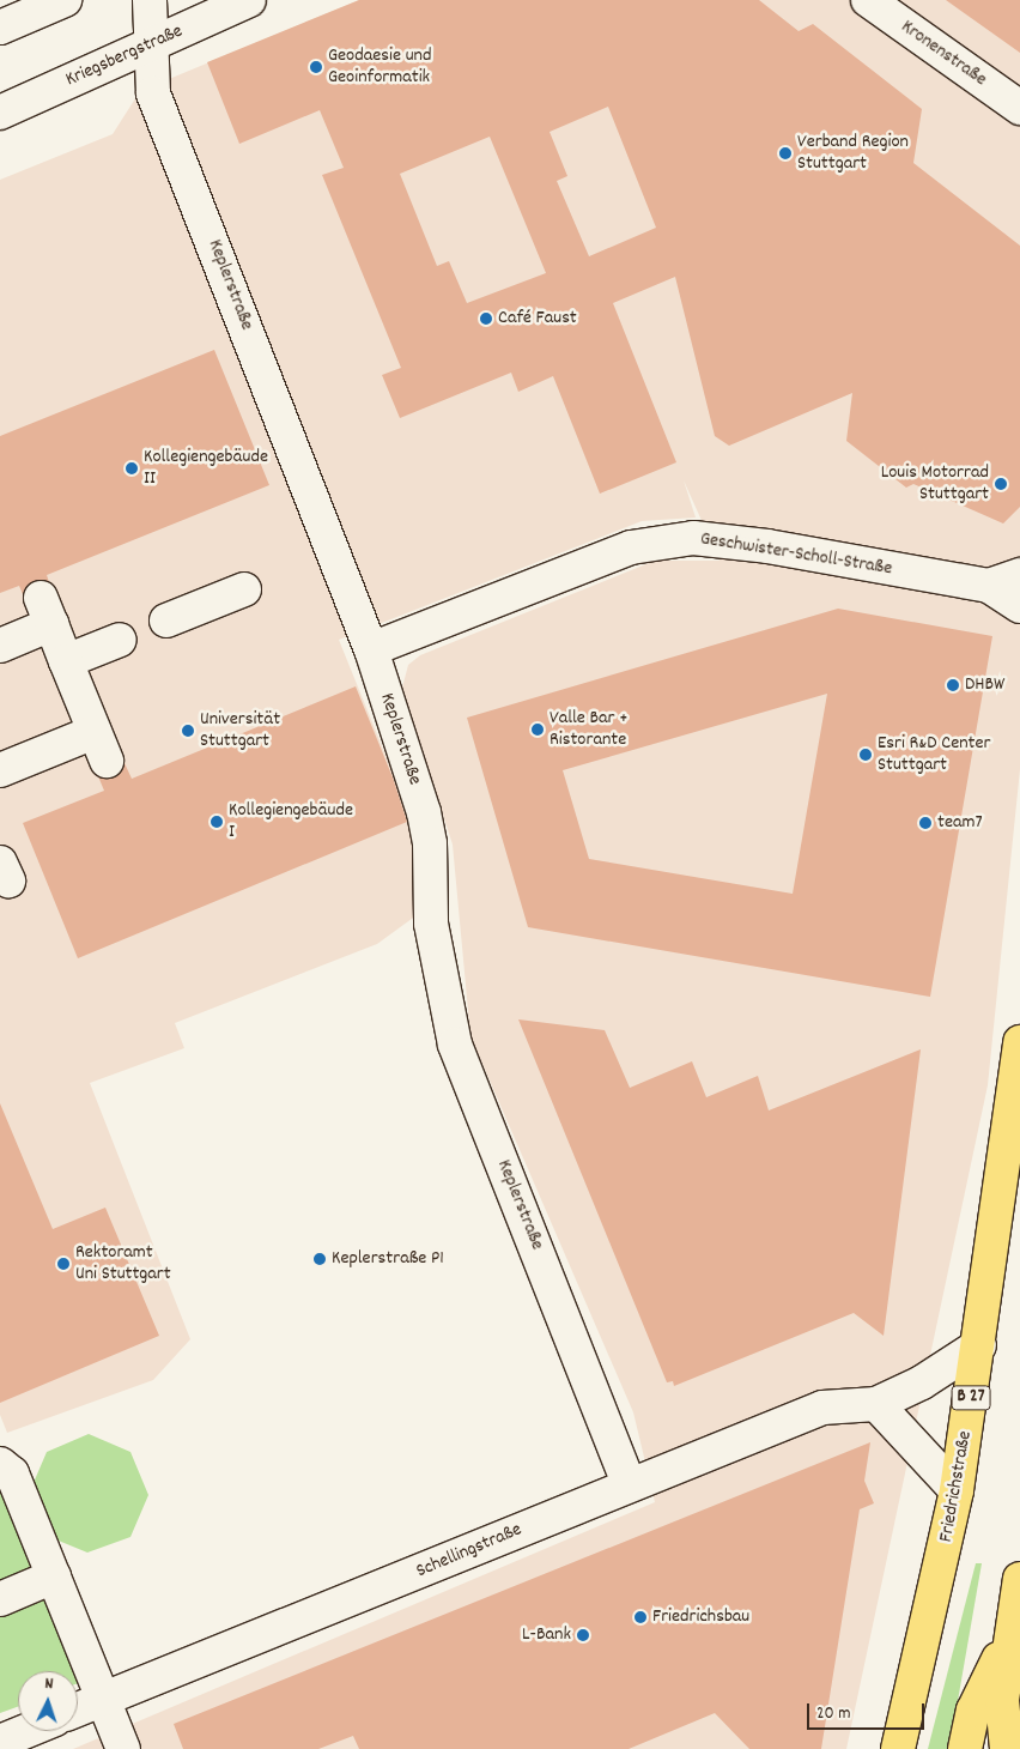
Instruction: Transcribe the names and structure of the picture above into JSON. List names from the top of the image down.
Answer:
{
  "streets": {
    "main road": ["B 27", "Friedrichstraße"],
    "street": [
      "Kronenstraße",
      "Kriegsbergstraße",
      "Keplerstraße",
      "Geschwister-Scholl-Straße",
      "Schellingstraße"
    ]
  },
  "crossings": [
    ["Kriegsbergstraße", "Keplerstraße"],
    ["Keplerstraße", "Geschwister-Scholl-Straße"],
    ["Keplerstraße", "Schellingstraße"],
    ["Friedrichstraße", "Schellingstraße"]
  ],
  "places": [
    "Geodaesie und Geoinformatik",
    "Verband Region Stuttgart",
    "Café Faust",
    "Kollegiengebäude II",
    "Louis Motorrad Stuttgart",
    "DHBW",
    "Valle Bar + Ristorante",
    "Universität Stuttgart",
    "Esri R&D Center Stuttgart",
    "Kollegiengebäude I",
    "team7",
    "Keplerstraße P1",
    "Rektoramt Uni Stuttgart",
    "Friedrichsbau",
    "L-Bank"
  ],
  "scale_bar": "20 m",
  "north": "top"
}
